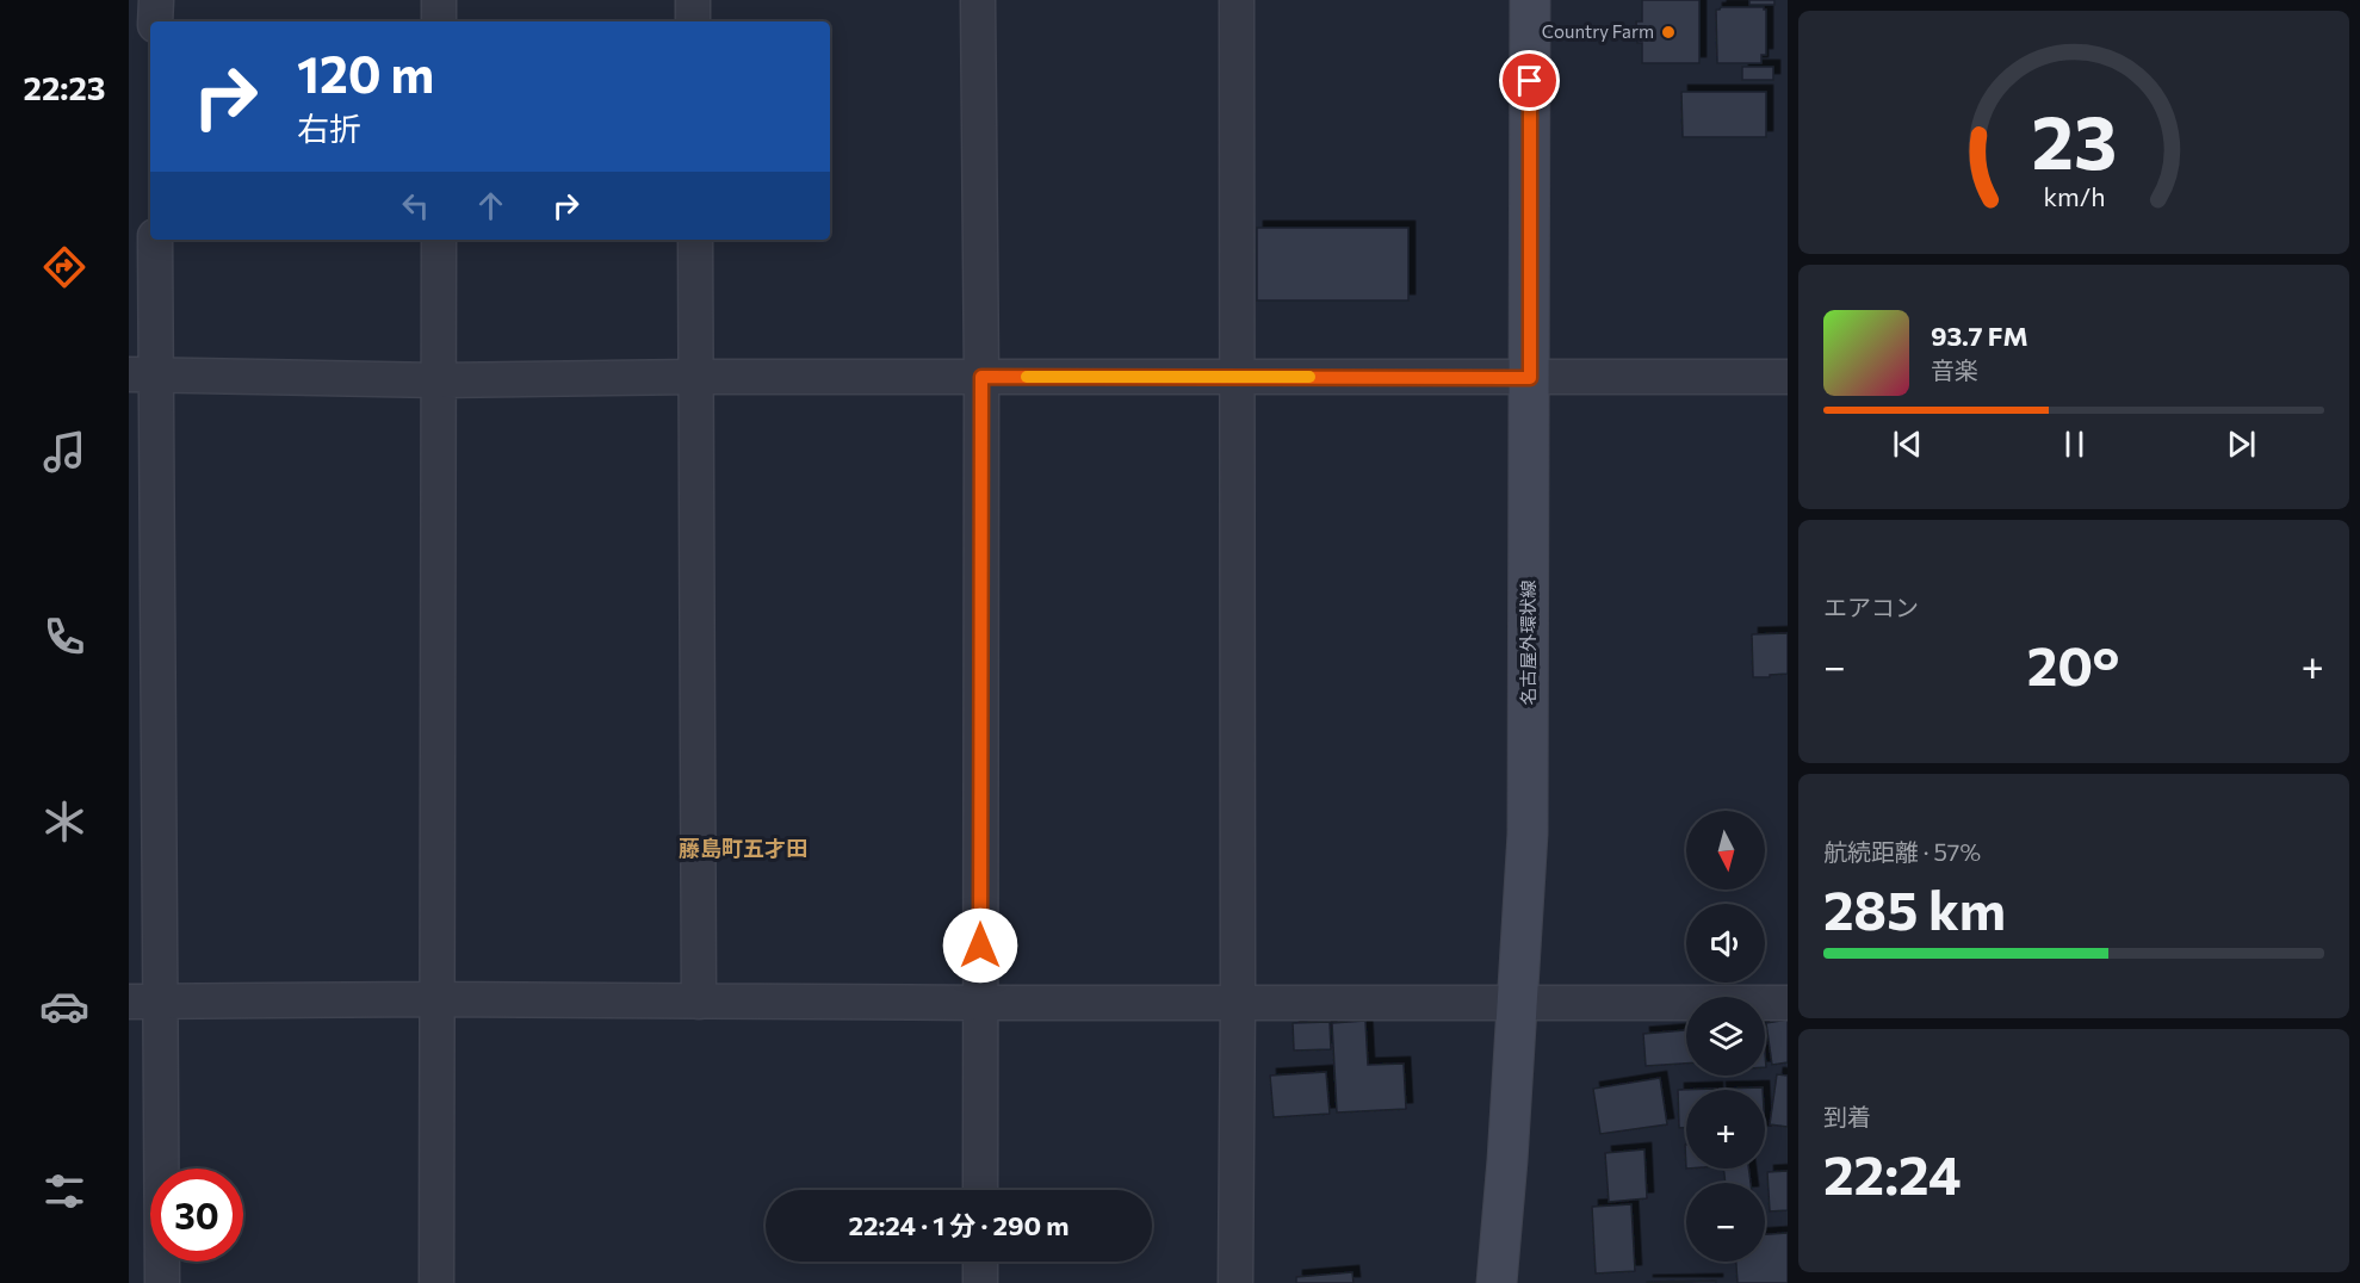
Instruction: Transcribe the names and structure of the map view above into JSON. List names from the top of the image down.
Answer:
{
  "streets": {
    "main road": ["名古屋外環状線"]
  },
  "districts": ["藤島町五才田"],
  "places": ["Country Farm"],
  "north": "bottom",
  "page": {
    "tabs": "22:23",
    "turn": ["120 m", "右折"],
    "song": ["93.7 FM", "音楽"],
    "tile": [
      "エアコン",
      ["航続距離 · 57%", "285 km"],
      ["到着", "22:24"]
    ],
    "heat": ["−", "20°", "+"],
    "map_buttons": ["+", "−"],
    "limit": "30",
    "trip": "22:24 · 1 分 · 290 m",
    "gauge": ["23", "km/h"]
  }
}
